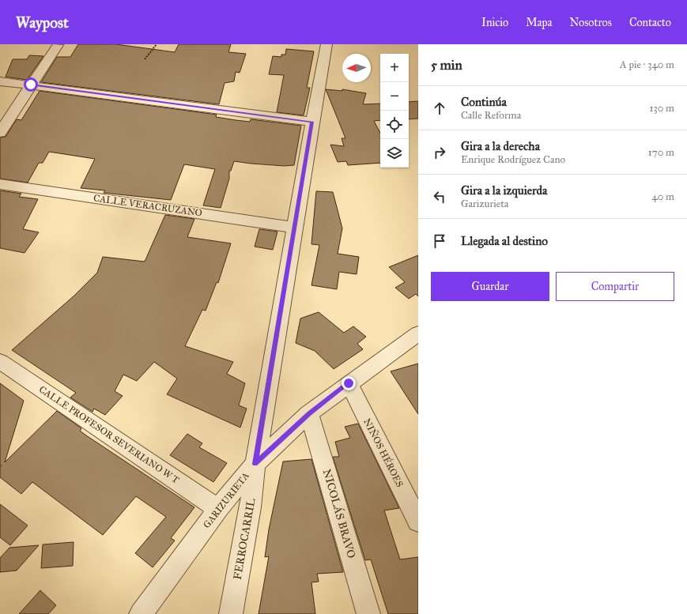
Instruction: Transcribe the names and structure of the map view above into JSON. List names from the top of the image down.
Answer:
{
  "streets": {
    "street": [
      "CALLE VERACRUZANO",
      "CALLE PROFESOR SEVERIANO W T",
      "NIÑOS HÉROES",
      "GARIZURIETA",
      "NICOLÁS BRAVO",
      "FERROCARRIL"
    ]
  },
  "crossings": [
    ["CALLE VERACRUZANO", "FERROCARRIL"],
    ["CALLE PROFESOR SEVERIANO W T", "GARIZURIETA"],
    ["NIÑOS HÉROES", "GARIZURIETA"],
    ["GARIZURIETA", "NICOLÁS BRAVO"],
    ["GARIZURIETA", "FERROCARRIL"]
  ],
  "north": "left",
  "page": {
    "header": "Waypost",
    "nav": [
      "Inicio",
      "Mapa",
      "Nosotros",
      "Contacto"
    ],
    "heading": ["5 min", "A pie · 340 m"],
    "map_buttons": ["+", "−"],
    "list": [
      ["Continúa", "Calle Reforma", "130 m"],
      ["Gira a la derecha", "Enrique Rodríguez Cano", "170 m"],
      ["Gira a la izquierda", "Garizurieta", "40 m"],
      "Llegada al destino"
    ],
    "buttons": ["Guardar", "Compartir"]
  }
}
